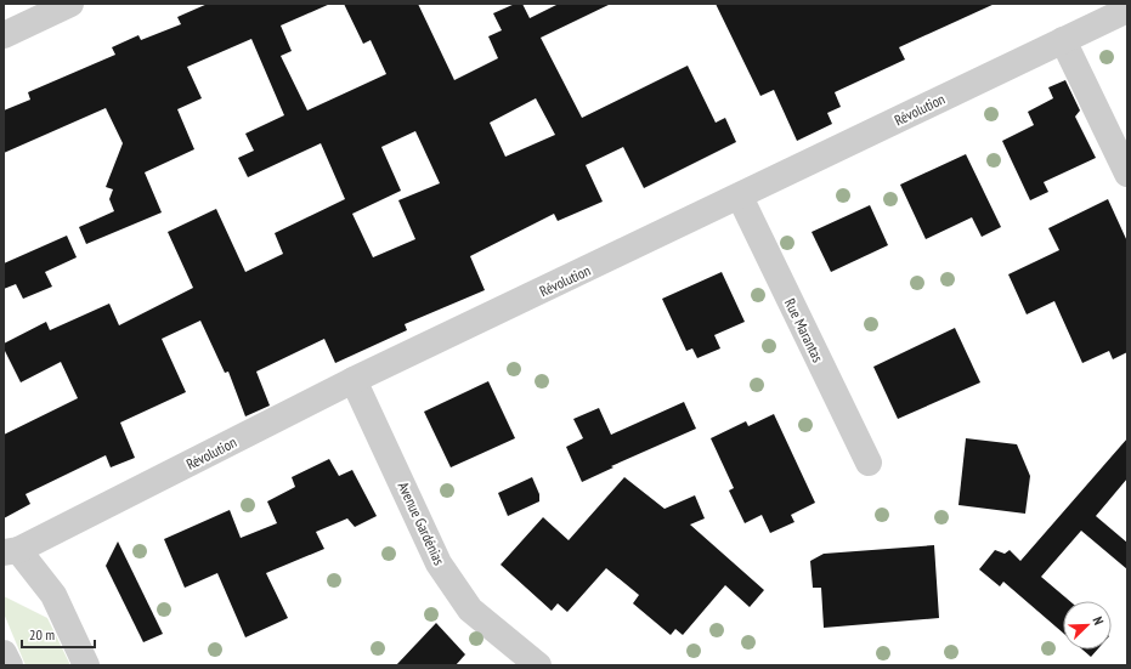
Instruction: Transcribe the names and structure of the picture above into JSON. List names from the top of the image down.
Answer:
{
  "streets": {
    "street": ["Révolution", "Rue Marantas", "Avenue Gardénias"]
  },
  "crossings": [
    ["Révolution", "Rue Marantas"],
    ["Révolution", "Avenue Gardénias"]
  ],
  "scale_bar": "20 m",
  "north": "top right"
}
